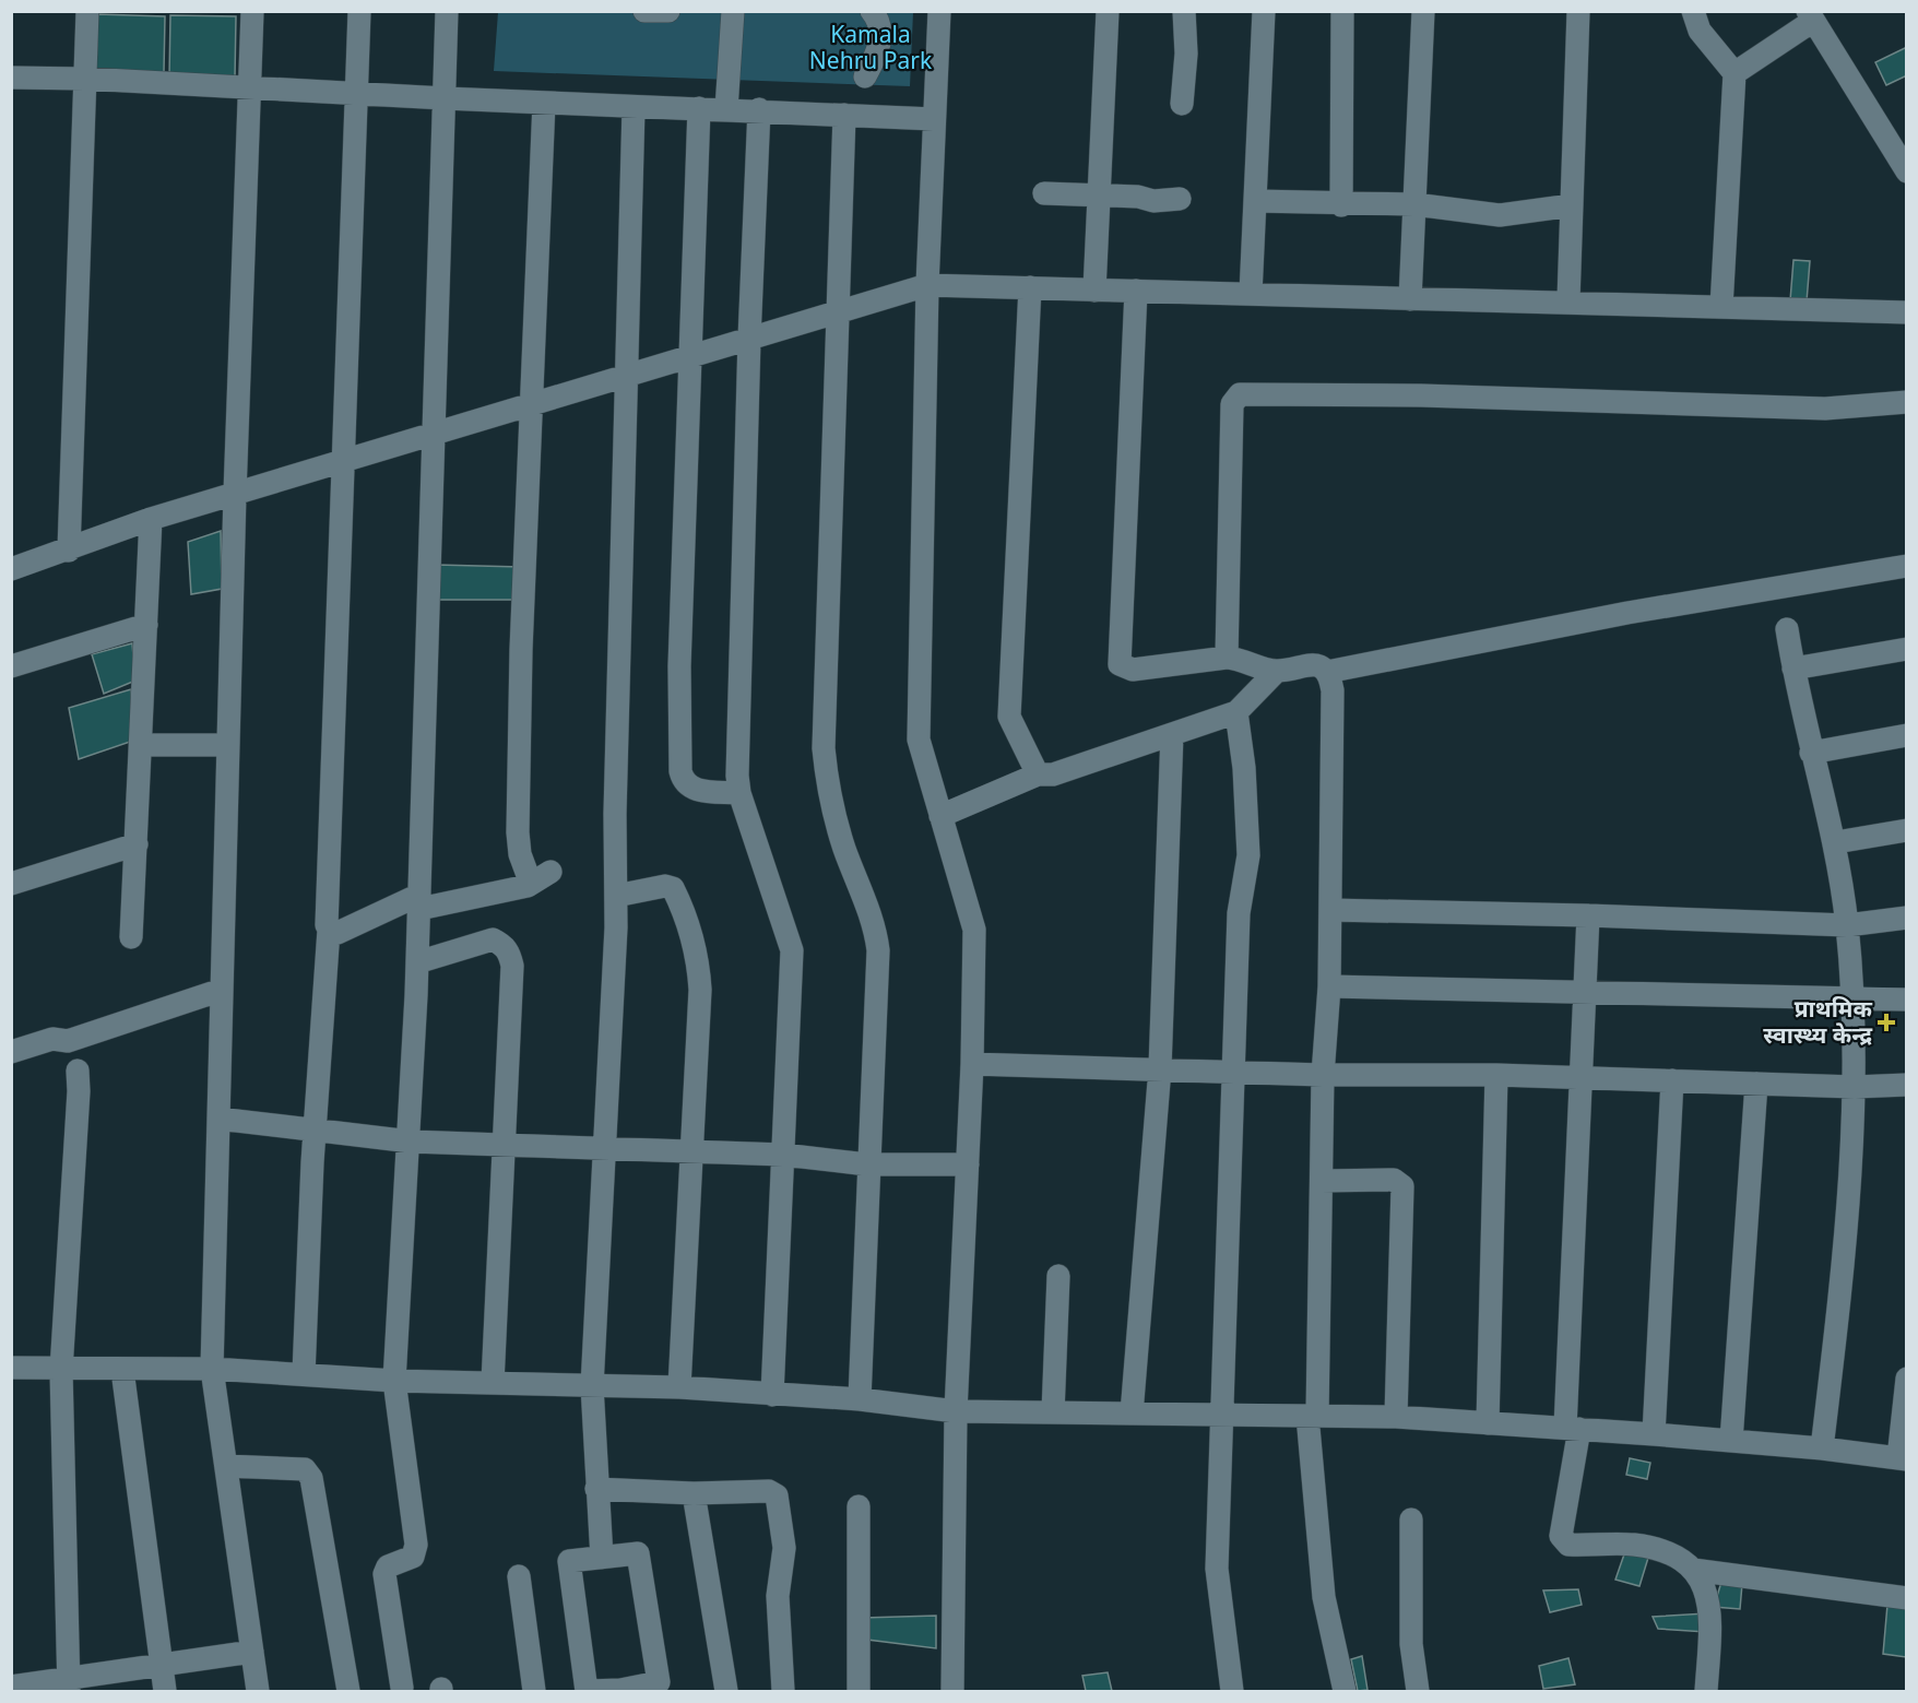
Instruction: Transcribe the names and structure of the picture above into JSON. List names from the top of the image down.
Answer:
{
  "parks": ["Kamala Nehru Park"],
  "places": {
    "health": ["प्राथमिक स्वास्थ्य केन्द्र"]
  }
}
